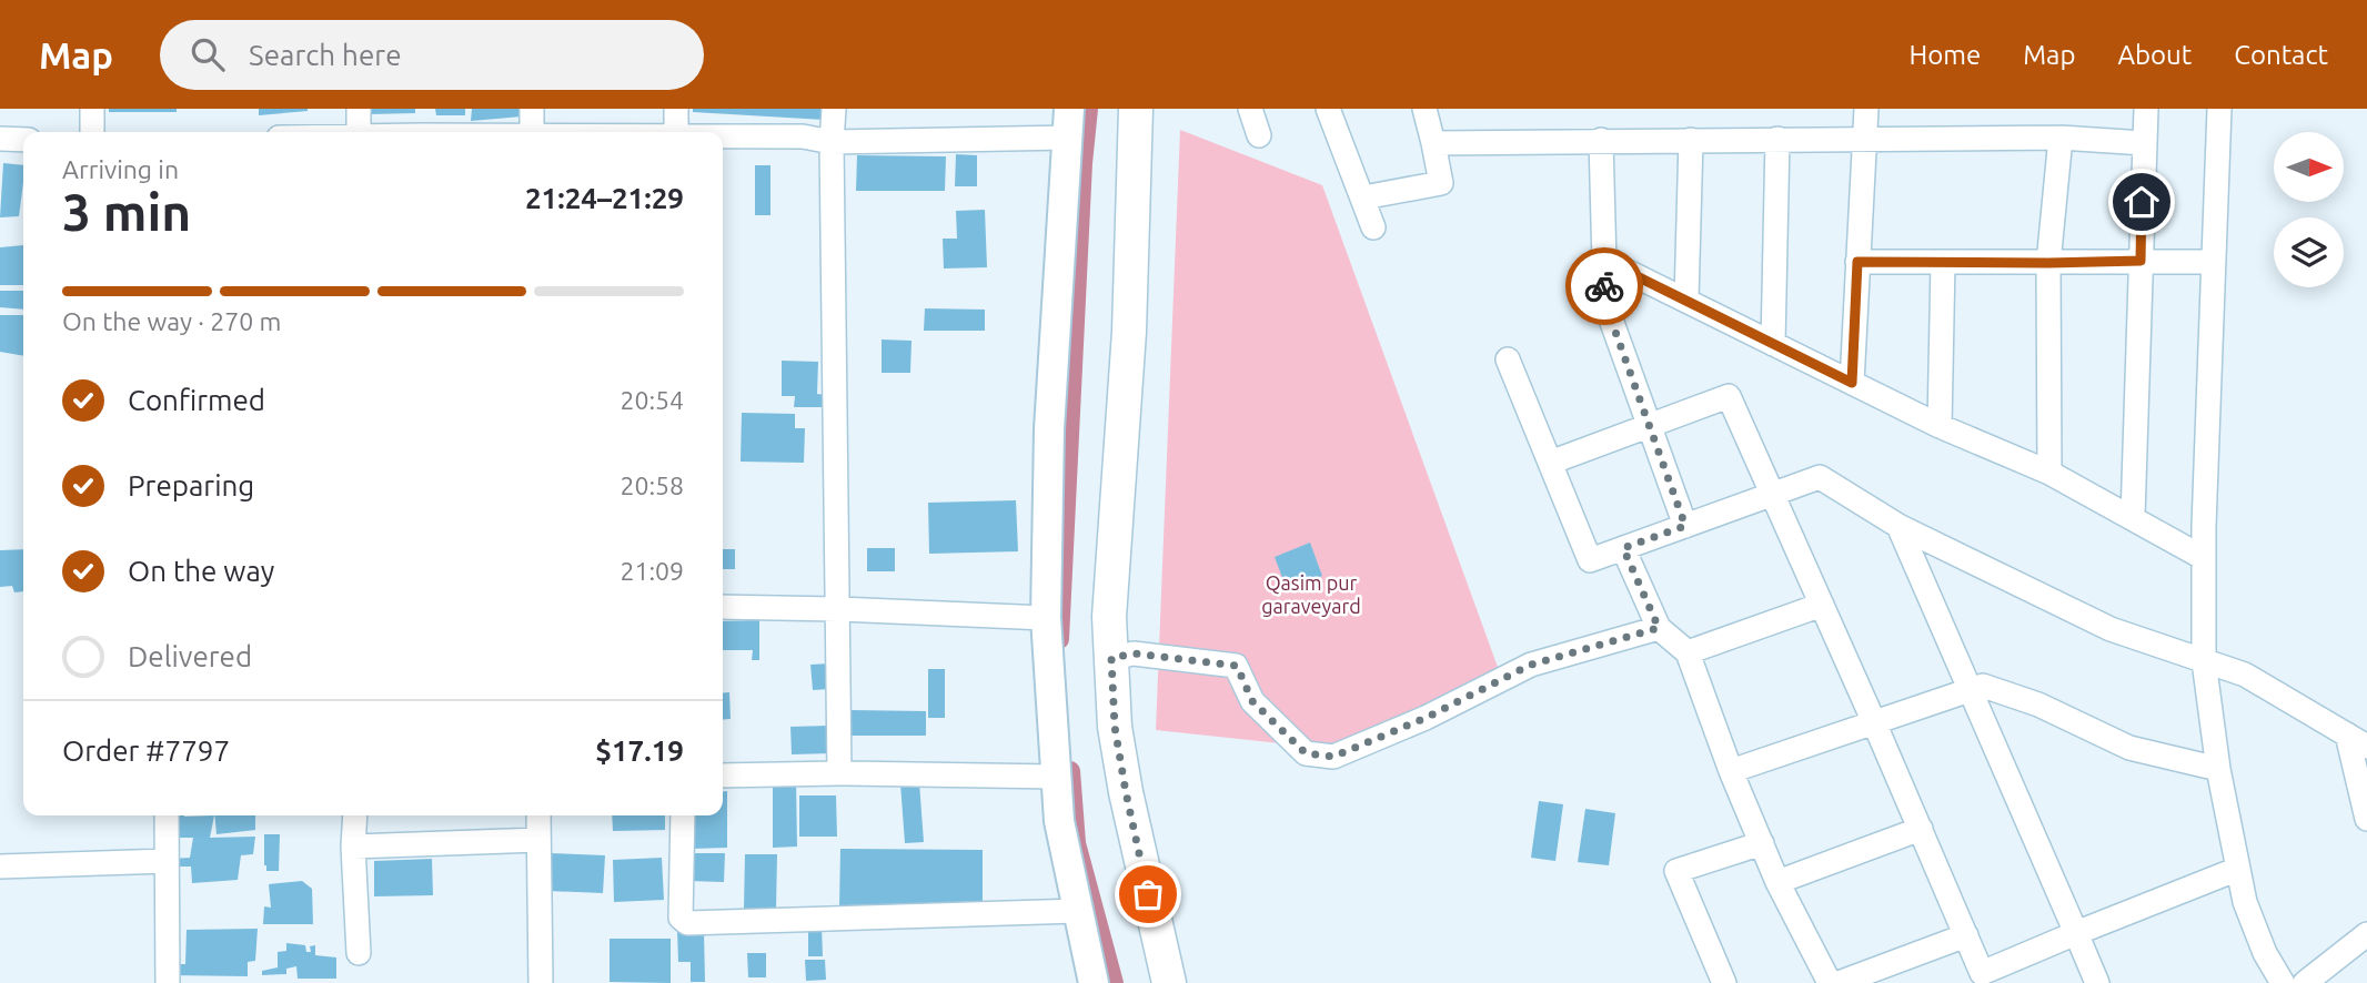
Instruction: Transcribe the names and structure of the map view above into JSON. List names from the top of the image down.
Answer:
{
  "parks": ["Qasim pur garaveyard"],
  "north": "right",
  "page": {
    "header": "Map",
    "search": "Search here",
    "nav": [
      "Home",
      "Map",
      "About",
      "Contact"
    ],
    "heading": ["3 min", "Arriving in", "21:24–21:29"],
    "panel": ["Order #7797", "$17.19"],
    "bar": "On the way · 270 m",
    "list": [
      ["Confirmed", "20:54"],
      ["Preparing", "20:58"],
      ["On the way", "21:09"],
      "Delivered"
    ]
  }
}
